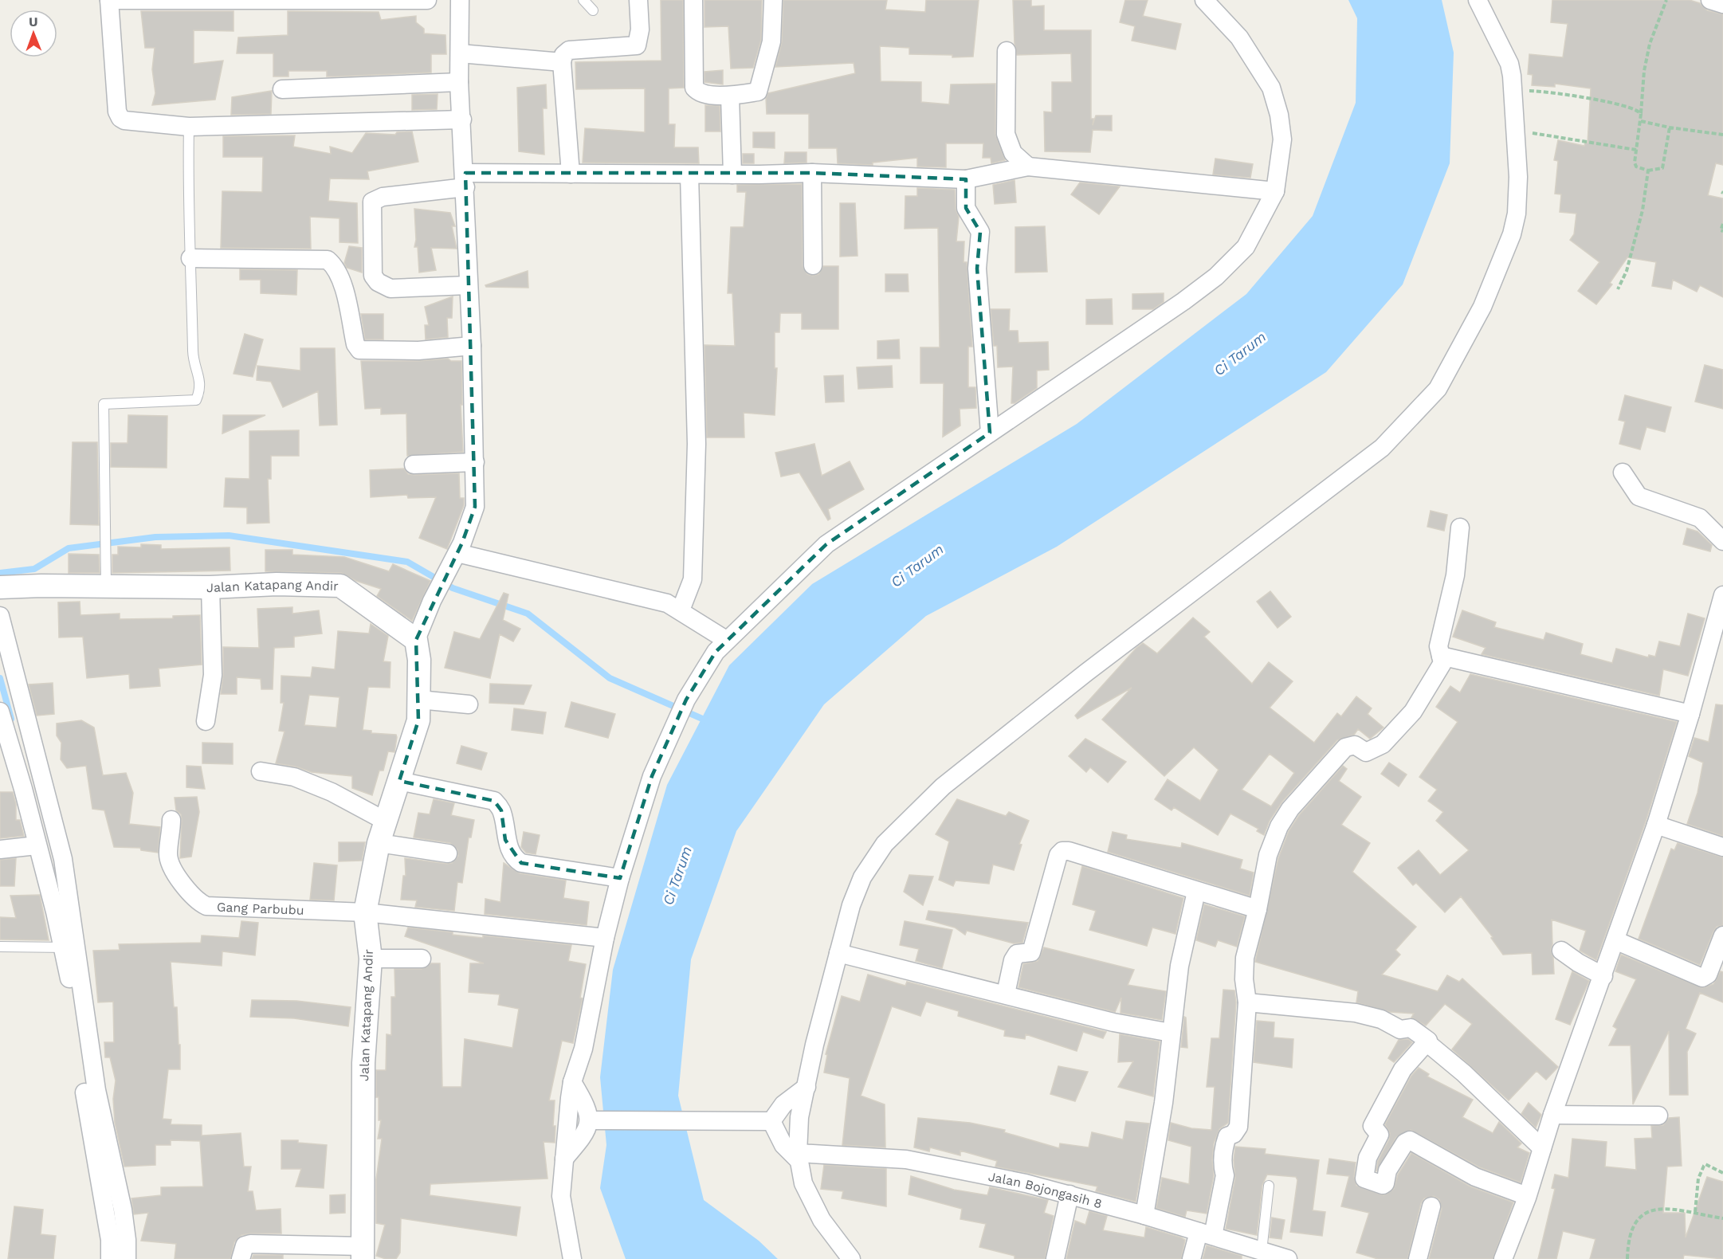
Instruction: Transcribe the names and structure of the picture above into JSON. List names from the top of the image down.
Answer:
{
  "streets": {
    "street": ["Jalan Katapang Andir", "Gang Parbubu", "Jalan Bojongasih 8"]
  },
  "crossings": [
    ["Jalan Katapang Andir", "Gang Parbubu"]
  ],
  "water": ["Ci Tarum"],
  "north": "top"
}
